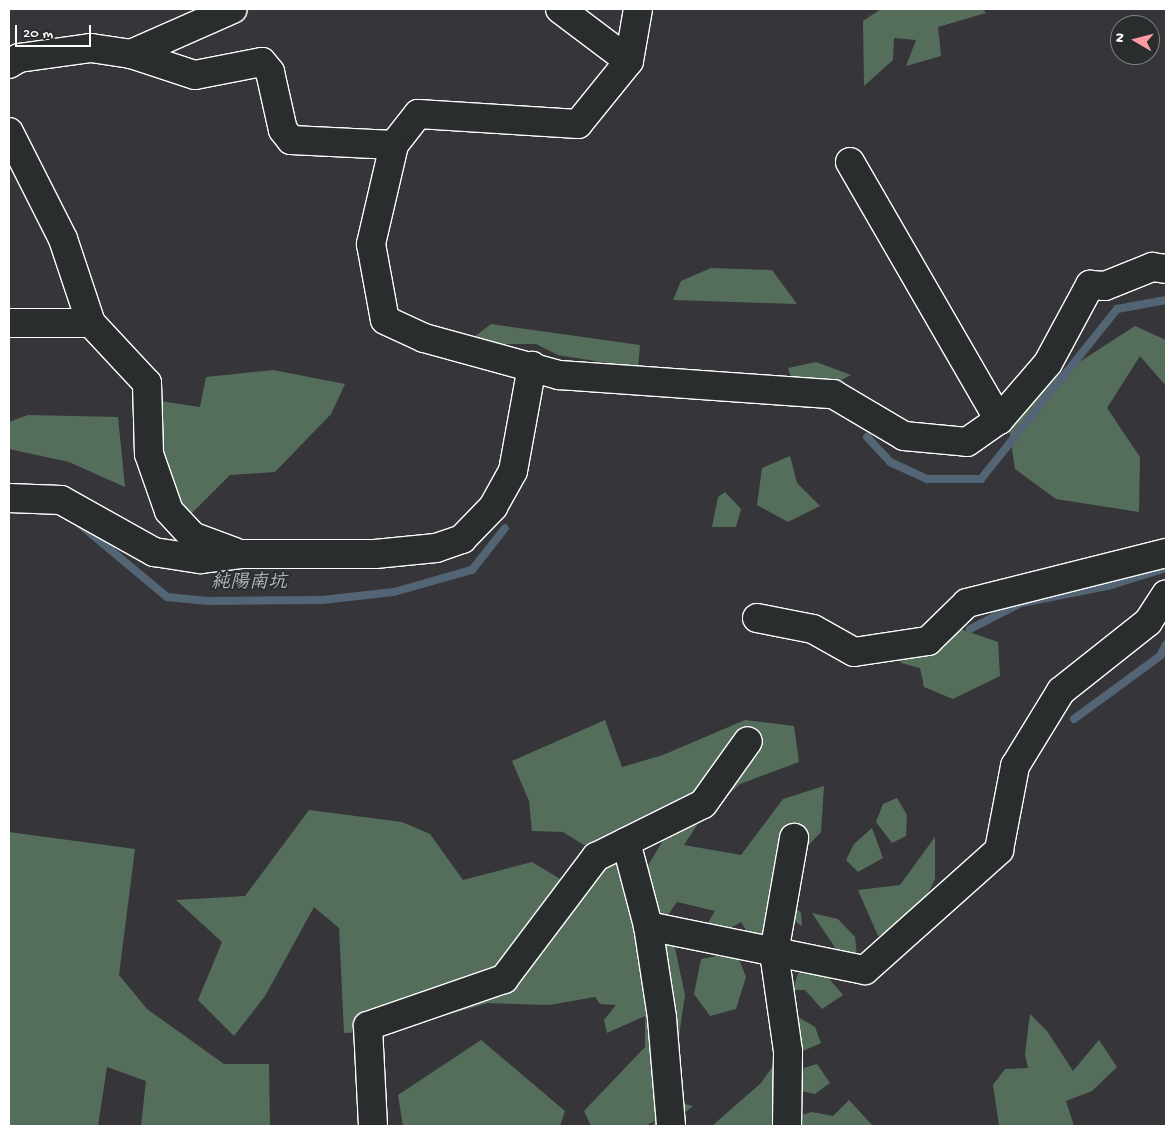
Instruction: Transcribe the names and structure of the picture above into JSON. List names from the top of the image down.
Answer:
{
  "water": ["純陽南坑"],
  "scale_bar": "20 m",
  "north": "left"
}
